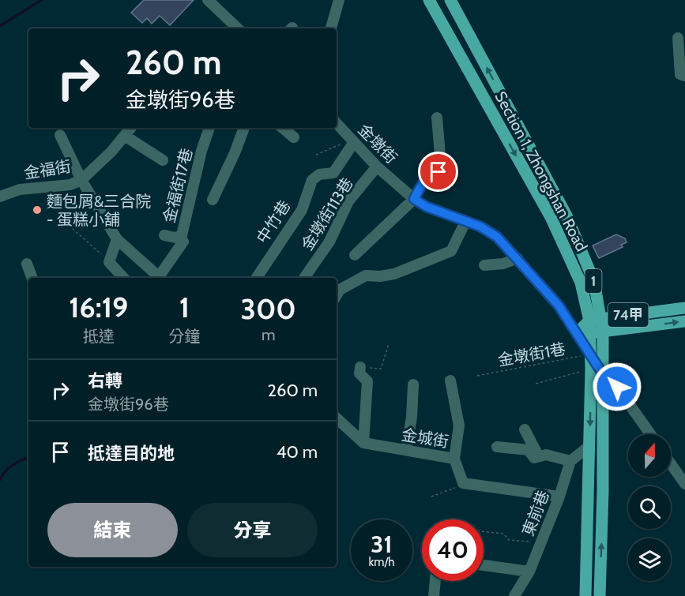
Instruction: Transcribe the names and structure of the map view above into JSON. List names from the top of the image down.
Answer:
{
  "streets": {
    "main road": ["Section 1, Zhongshan Road", "1", "74甲"],
    "street": [
      "金墩街",
      "金福街",
      "金福街17巷",
      "金墩街113巷",
      "中竹巷",
      "金城街",
      "東前巷"
    ],
    "path": ["金墩街1巷"]
  },
  "crossings": [
    ["金墩街", "Section 1, Zhongshan Road"],
    ["金墩街", "金墩街113巷"],
    ["金墩街", "中竹巷"],
    ["金墩街", "74甲"],
    ["金墩街", "金墩街1巷"],
    ["Section 1, Zhongshan Road", "74甲"],
    ["Section 1, Zhongshan Road", "金墩街1巷"]
  ],
  "places": ["麵包屑&三合院 - 蛋糕小舖"],
  "north": "top",
  "page": {
    "turn": ["260 m", "金墩街96巷"],
    "eta": [
      "16:19",
      "抵達",
      "1",
      "分鐘",
      "300",
      "m"
    ],
    "list": [
      {
        "name": "右轉",
        "note": "金墩街96巷",
        "value": "260 m"
      },
      {
        "name": "抵達目的地",
        "value": "40 m"
      }
    ],
    "buttons": ["結束", "分享"],
    "speed": "31 km/h",
    "limit": "40"
  }
}
